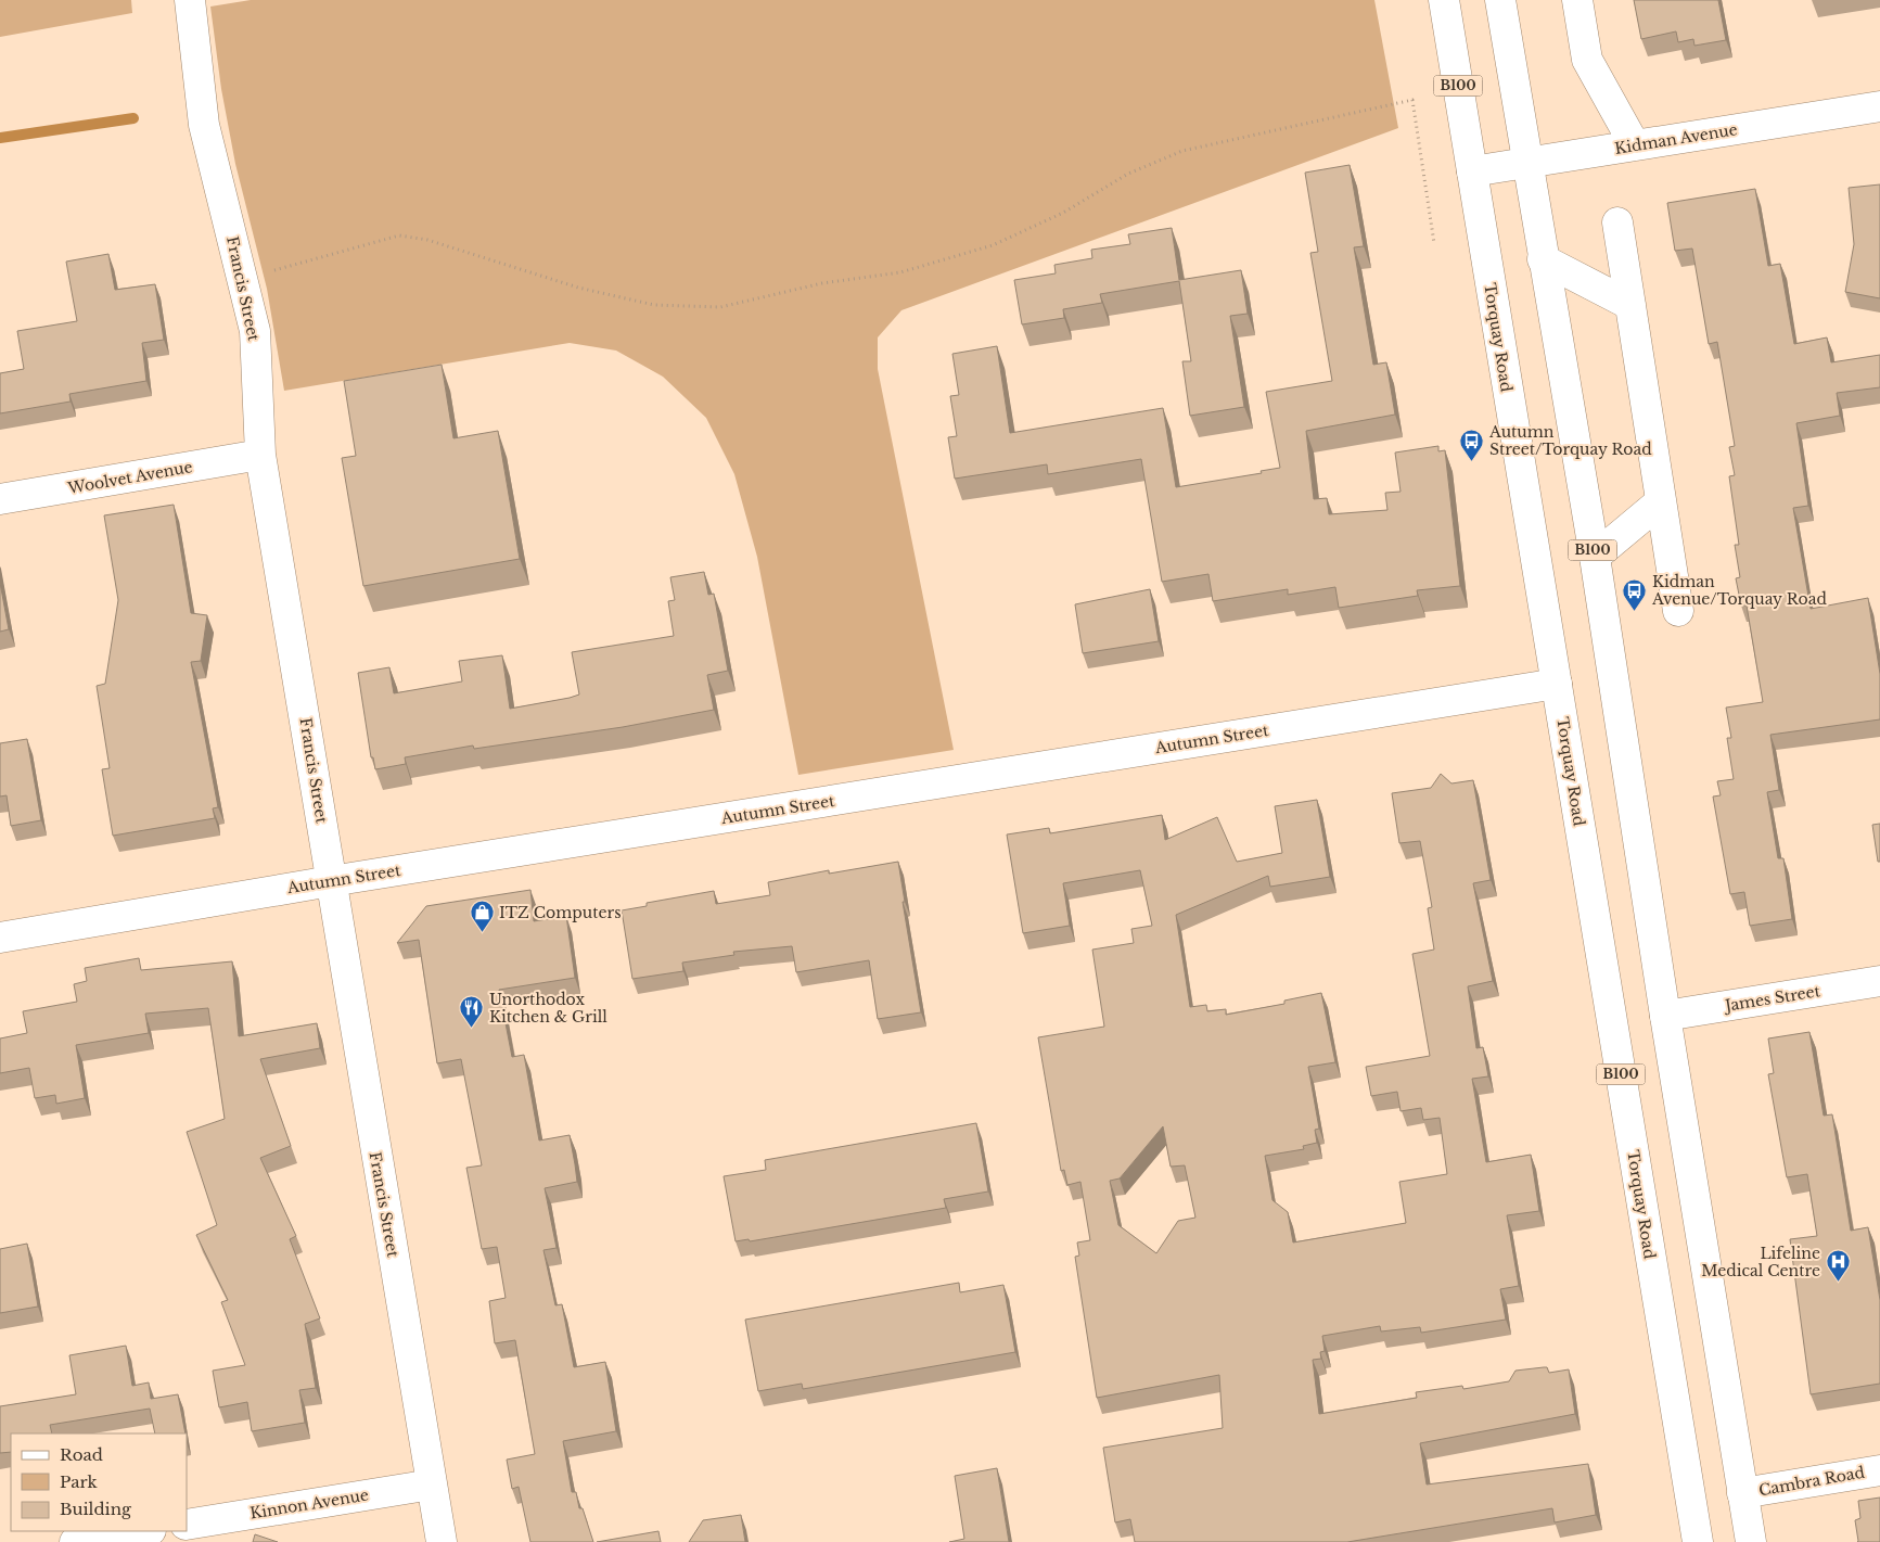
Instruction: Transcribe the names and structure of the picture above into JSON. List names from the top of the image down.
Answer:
{
  "streets": {
    "street": [
      "B100",
      "Kidman Avenue",
      "Francis Street",
      "Torquay Road",
      "Woolvet Avenue",
      "Autumn Street",
      "James Street",
      "Cambra Road",
      "Kinnon Avenue"
    ]
  },
  "crossings": [
    ["B100", "Kidman Avenue"],
    ["B100", "James Street"],
    ["B100", "Cambra Road"],
    ["Kidman Avenue", "Torquay Road"],
    ["Francis Street", "Woolvet Avenue"],
    ["Francis Street", "Autumn Street"],
    ["Francis Street", "Kinnon Avenue"],
    ["Torquay Road", "Autumn Street"]
  ],
  "places": {
    "bus stop": ["Autumn Street/Torquay Road", "Kidman Avenue/Torquay Road"],
    "shop": ["ITZ Computers"],
    "restaurant": ["Unorthodox Kitchen & Grill"],
    "hospital": ["Lifeline Medical Centre"]
  },
  "legend": ["Road", "Park", "Building"]
}
